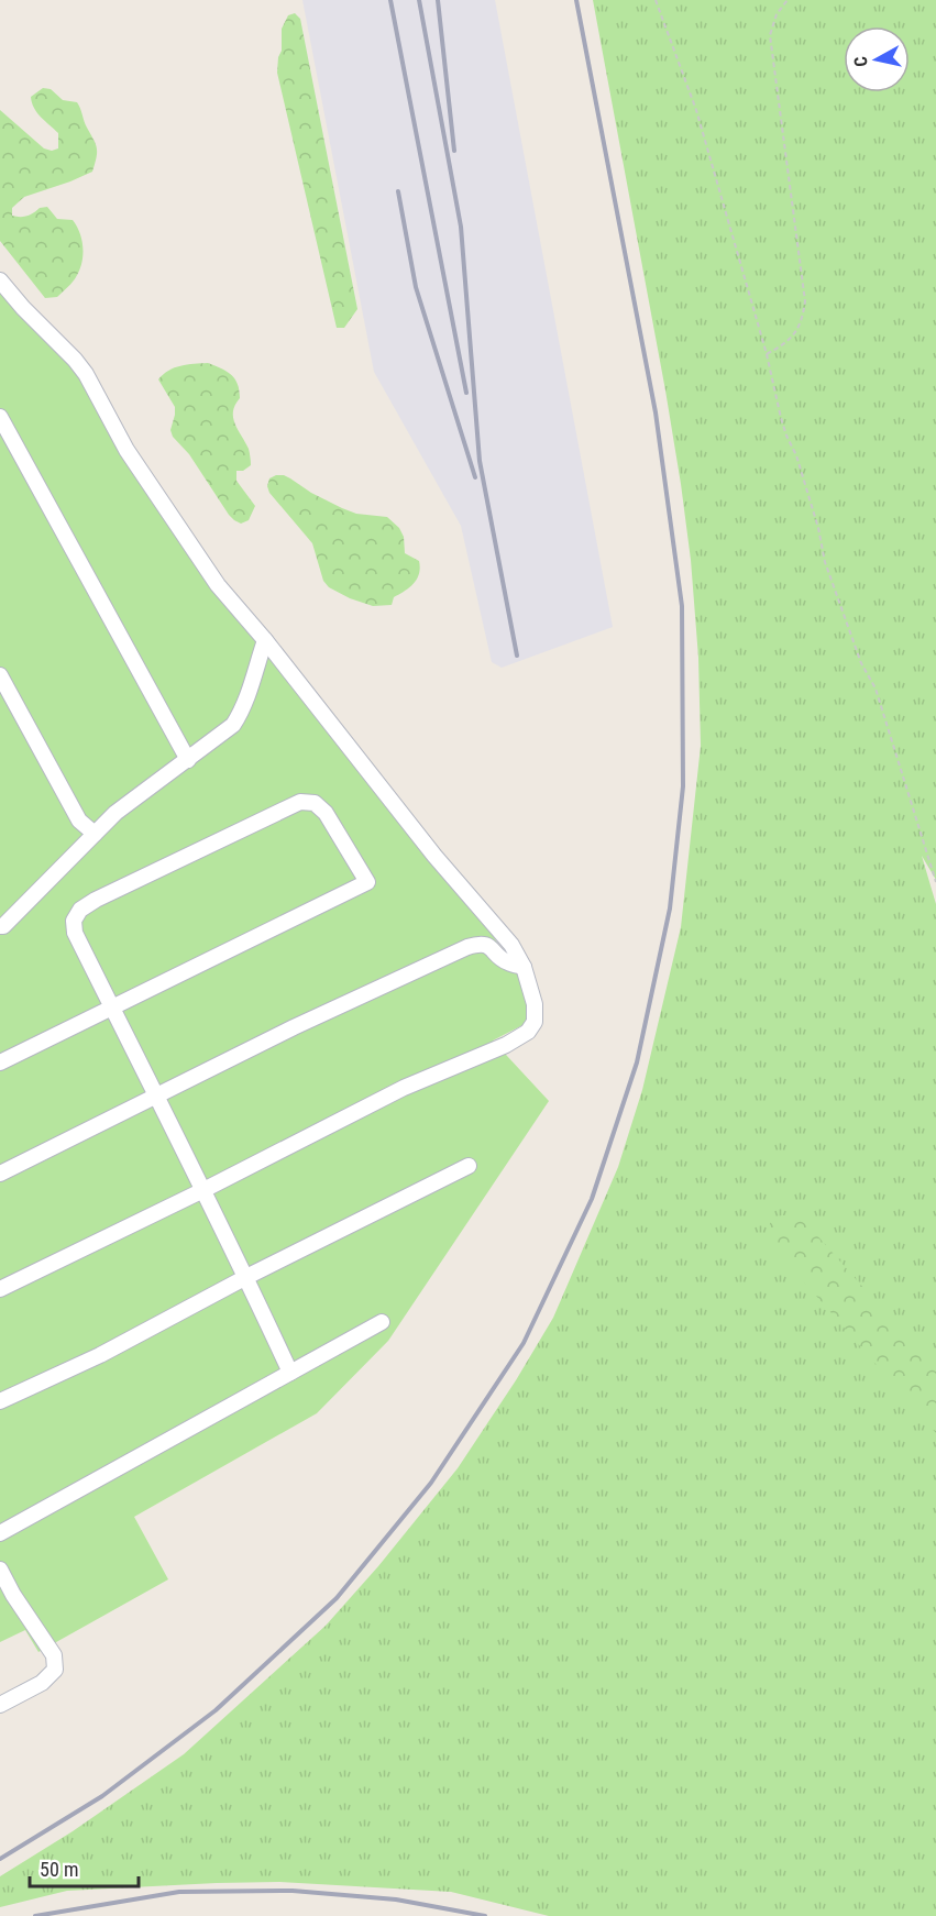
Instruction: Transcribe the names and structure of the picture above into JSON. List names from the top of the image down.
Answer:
{
  "scale_bar": "50 m",
  "north": "left"
}
